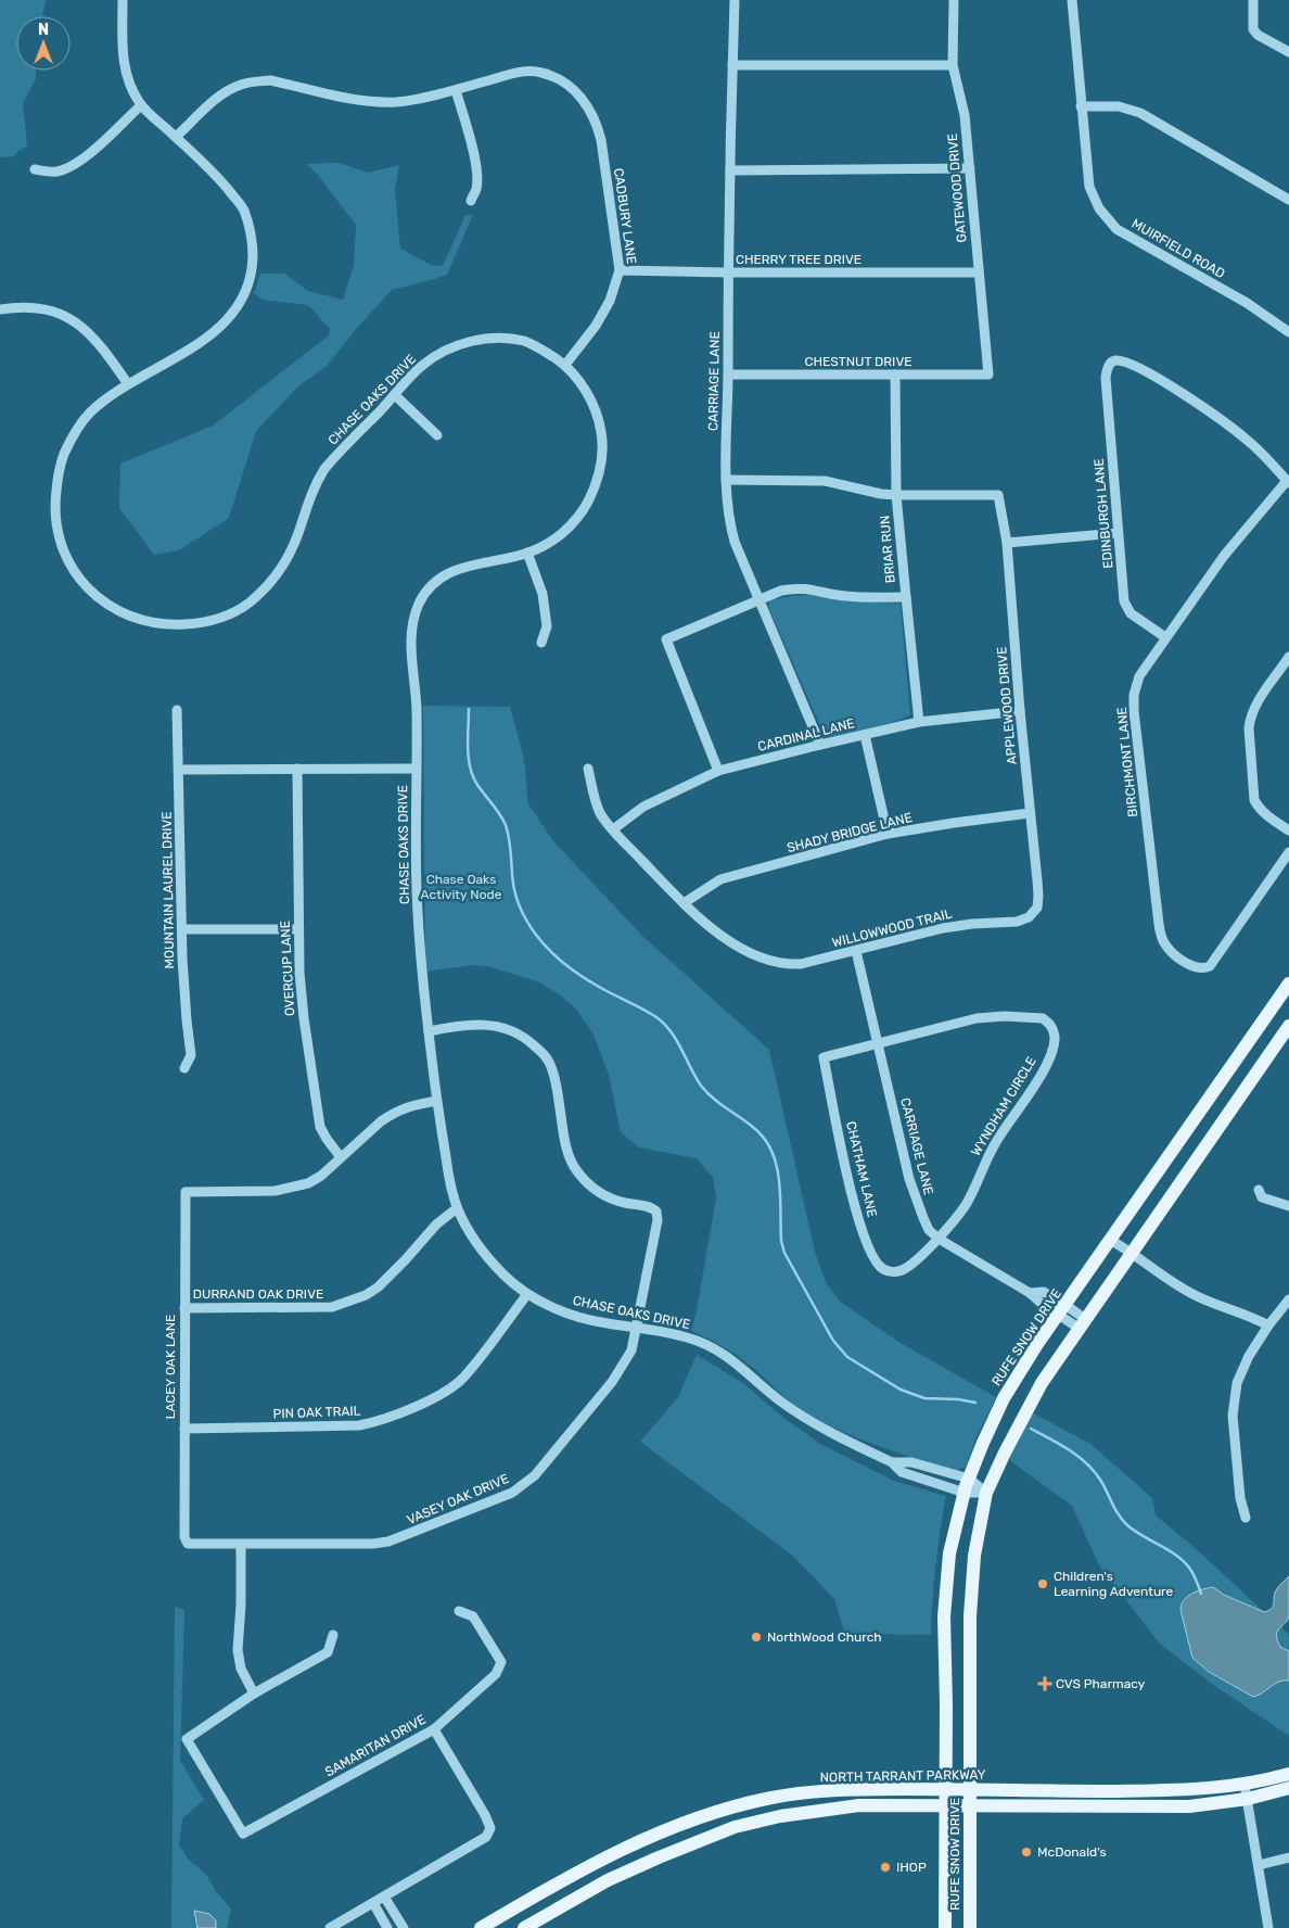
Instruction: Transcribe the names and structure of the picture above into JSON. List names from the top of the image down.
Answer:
{
  "streets": {
    "main road": ["RUFE SNOW DRIVE", "NORTH TARRANT PARKWAY"],
    "street": [
      "GATEWOOD DRIVE",
      "CADBURY LANE",
      "MUIRFIELD ROAD",
      "CHERRY TREE DRIVE",
      "CHESTNUT DRIVE",
      "CARRIAGE LANE",
      "CHASE OAKS DRIVE",
      "EDINBURGH LANE",
      "BRIAR RUN",
      "APPLEWOOD DRIVE",
      "CARDINAL LANE",
      "BIRCHMONT LANE",
      "SHADY BRIDGE LANE",
      "MOUNTAIN LAUREL DRIVE",
      "WILLOWWOOD TRAIL",
      "OVERCUP LANE",
      "WYNDHAM CIRCLE",
      "CHATHAM LANE",
      "DURRAND OAK DRIVE",
      "LACEY OAK LANE",
      "PIN OAK TRAIL",
      "VASEY OAK DRIVE",
      "SAMARITAN DRIVE"
    ]
  },
  "crossings": [
    ["GATEWOOD DRIVE", "CHERRY TREE DRIVE"],
    ["GATEWOOD DRIVE", "CHESTNUT DRIVE"],
    ["CADBURY LANE", "CHERRY TREE DRIVE"],
    ["CADBURY LANE", "CHASE OAKS DRIVE"],
    ["CHERRY TREE DRIVE", "CARRIAGE LANE"],
    ["CHESTNUT DRIVE", "CARRIAGE LANE"],
    ["CHESTNUT DRIVE", "BRIAR RUN"],
    ["CARRIAGE LANE", "CARDINAL LANE"],
    ["CARRIAGE LANE", "WILLOWWOOD TRAIL"],
    ["CARRIAGE LANE", "WYNDHAM CIRCLE"],
    ["CARRIAGE LANE", "CHATHAM LANE"],
    ["CARRIAGE LANE", "RUFE SNOW DRIVE"],
    ["CHASE OAKS DRIVE", "DURRAND OAK DRIVE"],
    ["CHASE OAKS DRIVE", "RUFE SNOW DRIVE"],
    ["CHASE OAKS DRIVE", "PIN OAK TRAIL"],
    ["CHASE OAKS DRIVE", "VASEY OAK DRIVE"],
    ["EDINBURGH LANE", "BIRCHMONT LANE"],
    ["BRIAR RUN", "APPLEWOOD DRIVE"],
    ["BRIAR RUN", "CARDINAL LANE"],
    ["APPLEWOOD DRIVE", "CARDINAL LANE"],
    ["APPLEWOOD DRIVE", "SHADY BRIDGE LANE"],
    ["APPLEWOOD DRIVE", "WILLOWWOOD TRAIL"],
    ["CARDINAL LANE", "WILLOWWOOD TRAIL"],
    ["SHADY BRIDGE LANE", "WILLOWWOOD TRAIL"],
    ["OVERCUP LANE", "LACEY OAK LANE"],
    ["WYNDHAM CIRCLE", "CHATHAM LANE"],
    ["DURRAND OAK DRIVE", "LACEY OAK LANE"],
    ["RUFE SNOW DRIVE", "NORTH TARRANT PARKWAY"],
    ["LACEY OAK LANE", "PIN OAK TRAIL"],
    ["LACEY OAK LANE", "VASEY OAK DRIVE"]
  ],
  "parks": ["Chase Oaks Activity Node"],
  "places": {
    "other": [
      "Children's Learning Adventure",
      "NorthWood Church",
      "McDonald's",
      "IHOP"
    ],
    "health": ["CVS Pharmacy"]
  },
  "north": "top"
}
